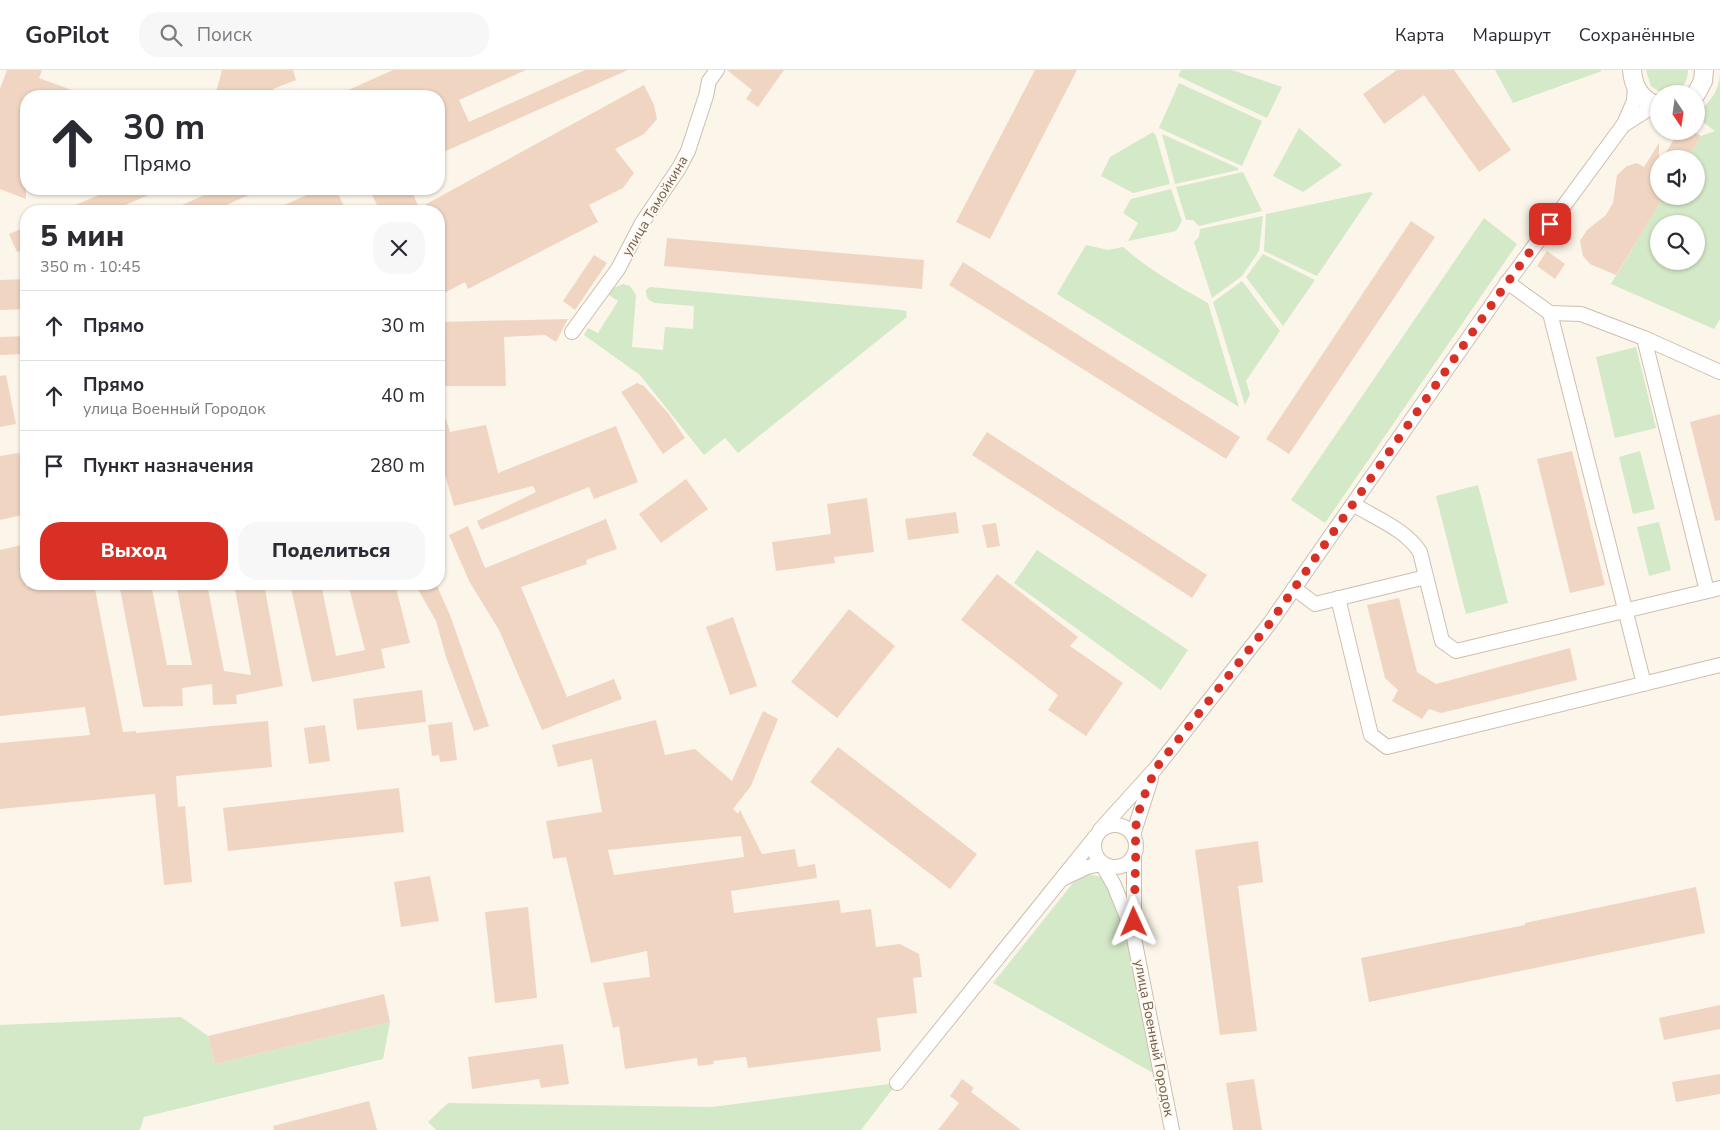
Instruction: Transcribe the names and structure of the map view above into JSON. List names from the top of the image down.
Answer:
{
  "streets": {
    "street": ["улица Тамойкина", "улица Военный Городок"]
  },
  "north": "bottom",
  "page": {
    "header": "GoPilot",
    "search": "Поиск",
    "nav": ["Карта", "Маршрут", "Сохранённые"],
    "turn": ["30 m", "Прямо"],
    "heading": ["5 мин", "350 m · 10:45"],
    "list": [
      {
        "name": "Прямо",
        "value": "30 m"
      },
      {
        "name": "Прямо",
        "note": "улица Военный Городок",
        "value": "40 m"
      },
      {
        "name": "Пункт назначения",
        "value": "280 m"
      }
    ],
    "buttons": ["Выход", "Поделиться"]
  }
}
